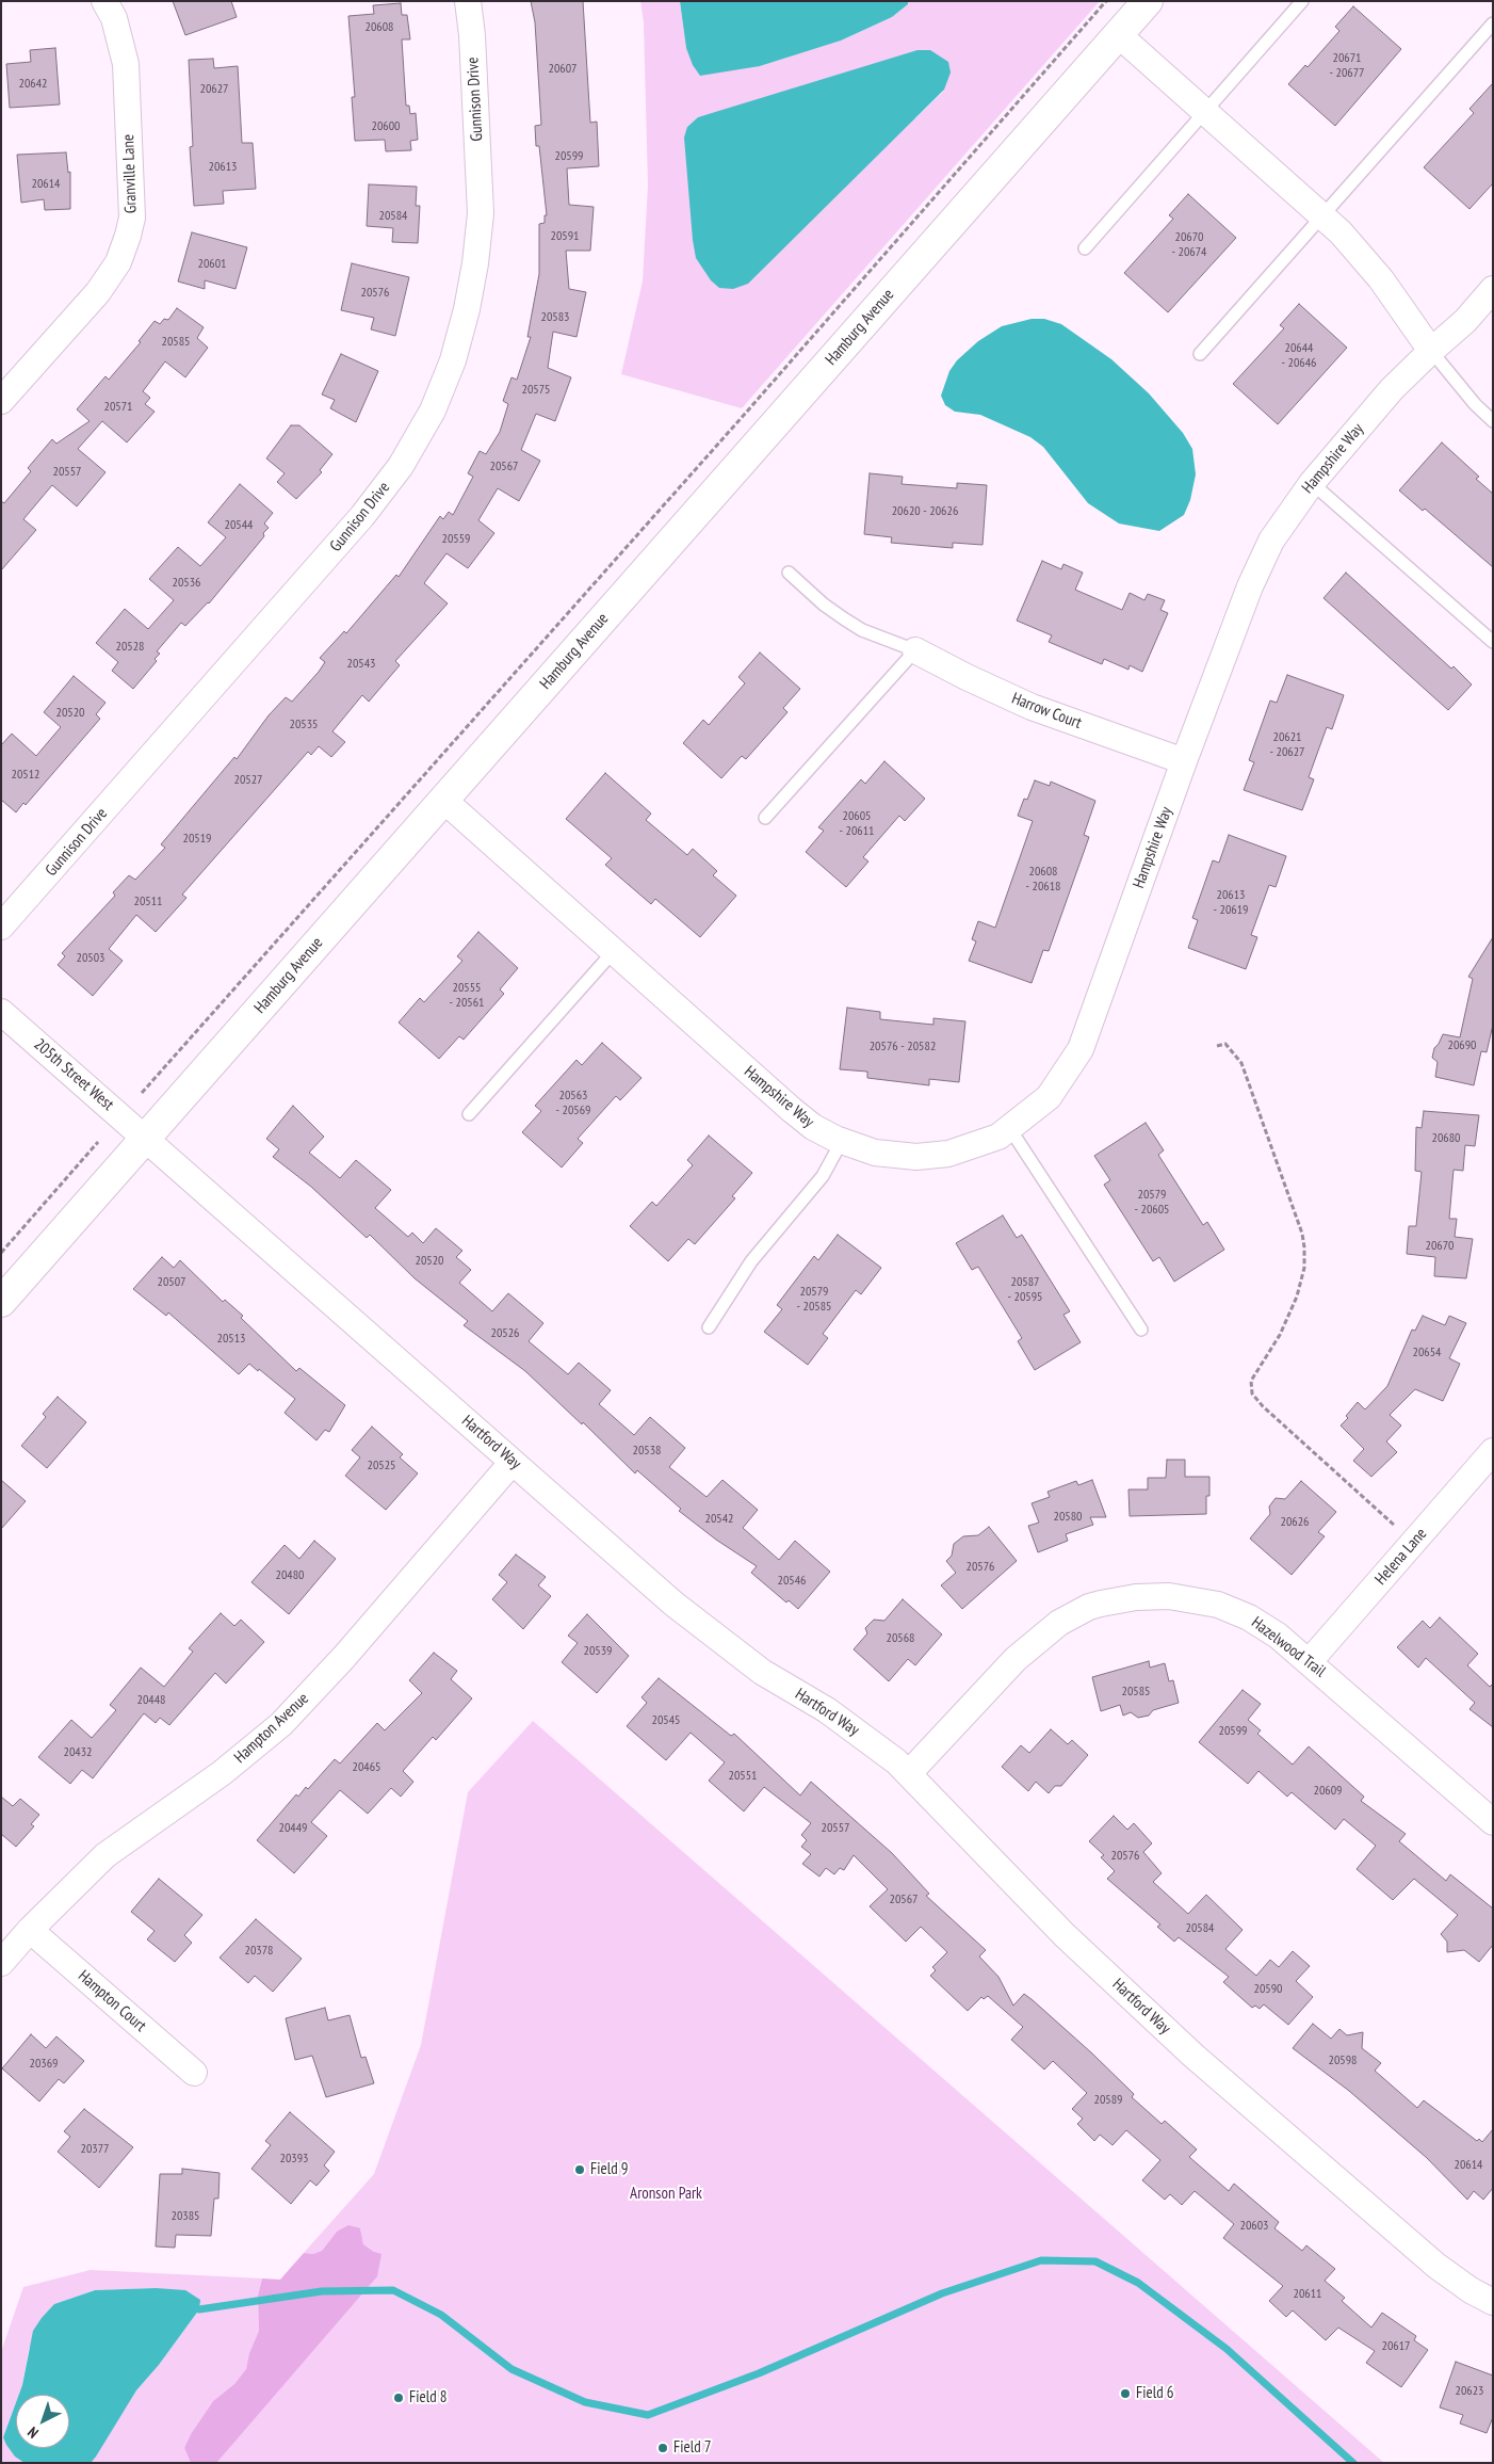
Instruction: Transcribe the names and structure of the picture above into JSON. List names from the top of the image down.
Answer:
{
  "streets": {
    "street": [
      "Gunnison Drive",
      "Granville Lane",
      "Hamburg Avenue",
      "Hampshire Way",
      "Harrow Court",
      "205th Street West",
      "Hartford Way",
      "Helena Lane",
      "Hazelwood Trail",
      "Hampton Avenue",
      "Hampton Court"
    ]
  },
  "crossings": [
    ["Hamburg Avenue", "Hampshire Way"],
    ["Hamburg Avenue", "205th Street West"],
    ["Hamburg Avenue", "Hartford Way"],
    ["Hampshire Way", "Harrow Court"],
    ["205th Street West", "Hartford Way"],
    ["Hartford Way", "Hazelwood Trail"],
    ["Hartford Way", "Hampton Avenue"],
    ["Helena Lane", "Hazelwood Trail"],
    ["Hampton Avenue", "Hampton Court"]
  ],
  "parks": ["Aronson Park"],
  "places": [
    "Field 9",
    "Field 6",
    "Field 8",
    "Field 7"
  ],
  "house_numbers": [
    "20608",
    "20671 - 20677",
    "20607",
    "20642",
    "20627",
    "20600",
    "20599",
    "20613",
    "20614",
    "20584",
    "20591",
    "20670 - 20674",
    "20601",
    "20576",
    "20583",
    "20585",
    "20644 - 20646",
    "20575",
    "20571",
    "20567",
    "20557",
    "20620 - 20626",
    "20544",
    "20559",
    "20536",
    "20528",
    "20543",
    "20520",
    "20535",
    "20621 - 20627",
    "20512",
    "20527",
    "20605 - 20611",
    "20519",
    "20608 - 20618",
    "20613 - 20619",
    "20511",
    "20503",
    "20555 - 20561",
    "20690",
    "20576 - 20582",
    "20563 - 20569",
    "20680",
    "20579 - 20605",
    "20670",
    "20520",
    "20507",
    "20587 - 20595",
    "20579 - 20585",
    "20526",
    "20513",
    "20654",
    "20538",
    "20525",
    "20580",
    "20542",
    "20626",
    "20576",
    "20480",
    "20546",
    "20568",
    "20539",
    "20585",
    "20448",
    "20545",
    "20599",
    "20432",
    "20465",
    "20551",
    "20609",
    "20449",
    "20557",
    "20576",
    "20567",
    "20584",
    "20378",
    "20590",
    "20598",
    "20369",
    "20589",
    "20377",
    "20393",
    "20614",
    "20385",
    "20603",
    "20611",
    "20617",
    "20623"
  ],
  "north": "bottom left"
}
